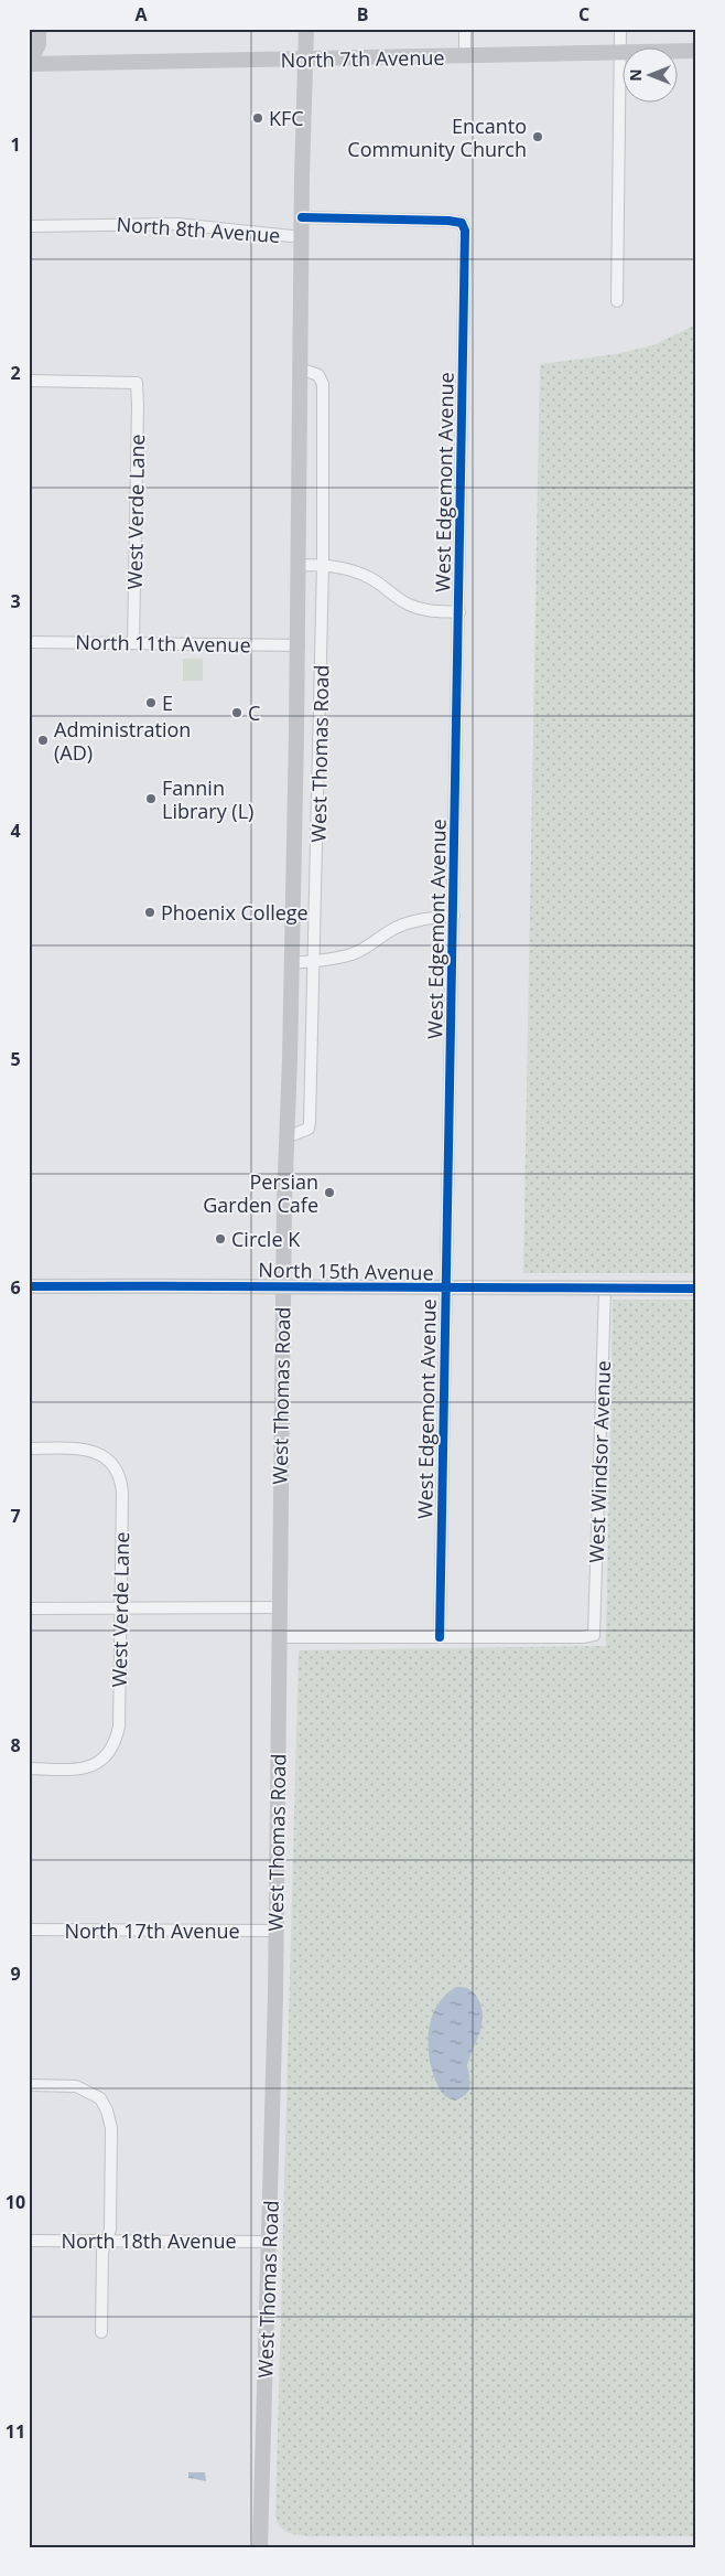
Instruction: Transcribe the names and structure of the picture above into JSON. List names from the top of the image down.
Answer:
{
  "streets": {
    "main road": ["North 7th Avenue", "West Thomas Road", "North 15th Avenue"],
    "street": [
      "North 8th Avenue",
      "West Edgemont Avenue",
      "West Verde Lane",
      "North 11th Avenue",
      "West Windsor Avenue",
      "North 17th Avenue",
      "North 18th Avenue"
    ]
  },
  "crossings": [
    ["North 7th Avenue", "West Thomas Road"],
    ["North 8th Avenue", "West Edgemont Avenue"],
    ["North 8th Avenue", "West Thomas Road"],
    ["West Edgemont Avenue", "North 15th Avenue"],
    ["West Edgemont Avenue", "West Windsor Avenue"],
    ["West Verde Lane", "North 11th Avenue"],
    ["North 11th Avenue", "West Thomas Road"],
    ["West Thomas Road", "North 15th Avenue"],
    ["West Thomas Road", "North 17th Avenue"],
    ["West Thomas Road", "North 18th Avenue"],
    ["North 15th Avenue", "West Windsor Avenue"]
  ],
  "places": [
    "KFC",
    "Encanto Community Church",
    "E",
    "C",
    "Administration (AD)",
    "Fannin Library (L)",
    "Phoenix College",
    "Persian Garden Cafe",
    "Circle K"
  ],
  "north": "left",
  "grid": {
    "columns": ["A", "B", "C"],
    "rows": [
      "1",
      "2",
      "3",
      "4",
      "5",
      "6",
      "7",
      "8",
      "9",
      "10",
      "11"
    ]
  }
}
